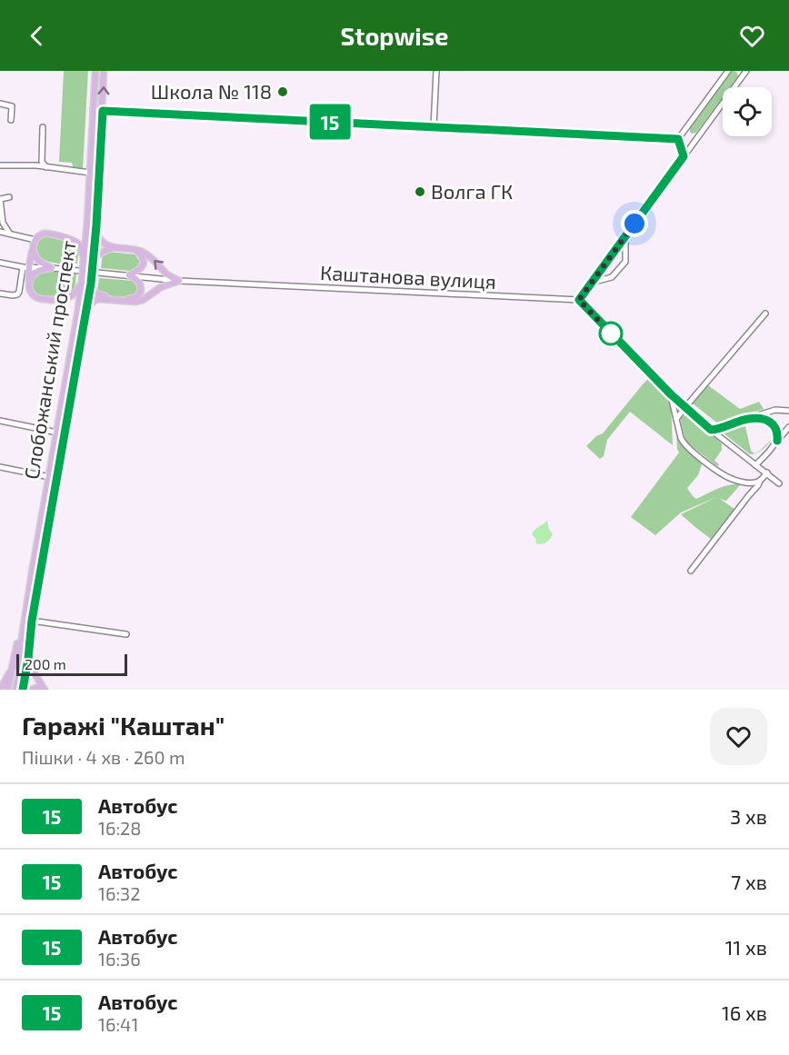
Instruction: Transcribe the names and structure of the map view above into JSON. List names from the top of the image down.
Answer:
{
  "streets": {
    "main road": ["Слобожанський проспект"],
    "street": ["Каштанова вулиця"]
  },
  "places": ["Школа № 118", "Волга ГК"],
  "lines": ["bus line 15"],
  "scale_bar": "200 m",
  "page": {
    "header": "Stopwise",
    "on_map": "15",
    "scale": "200 m",
    "heading": ["Гаражі \"Каштан\"", "Пішки · 4 хв · 260 m"],
    "list": [
      {
        "mark": "15",
        "name": "Автобус",
        "note": "16:28",
        "value": "3 хв"
      },
      {
        "mark": "15",
        "name": "Автобус",
        "note": "16:32",
        "value": "7 хв"
      },
      {
        "mark": "15",
        "name": "Автобус",
        "note": "16:36",
        "value": "11 хв"
      },
      {
        "mark": "15",
        "name": "Автобус",
        "note": "16:41",
        "value": "16 хв"
      }
    ]
  }
}
